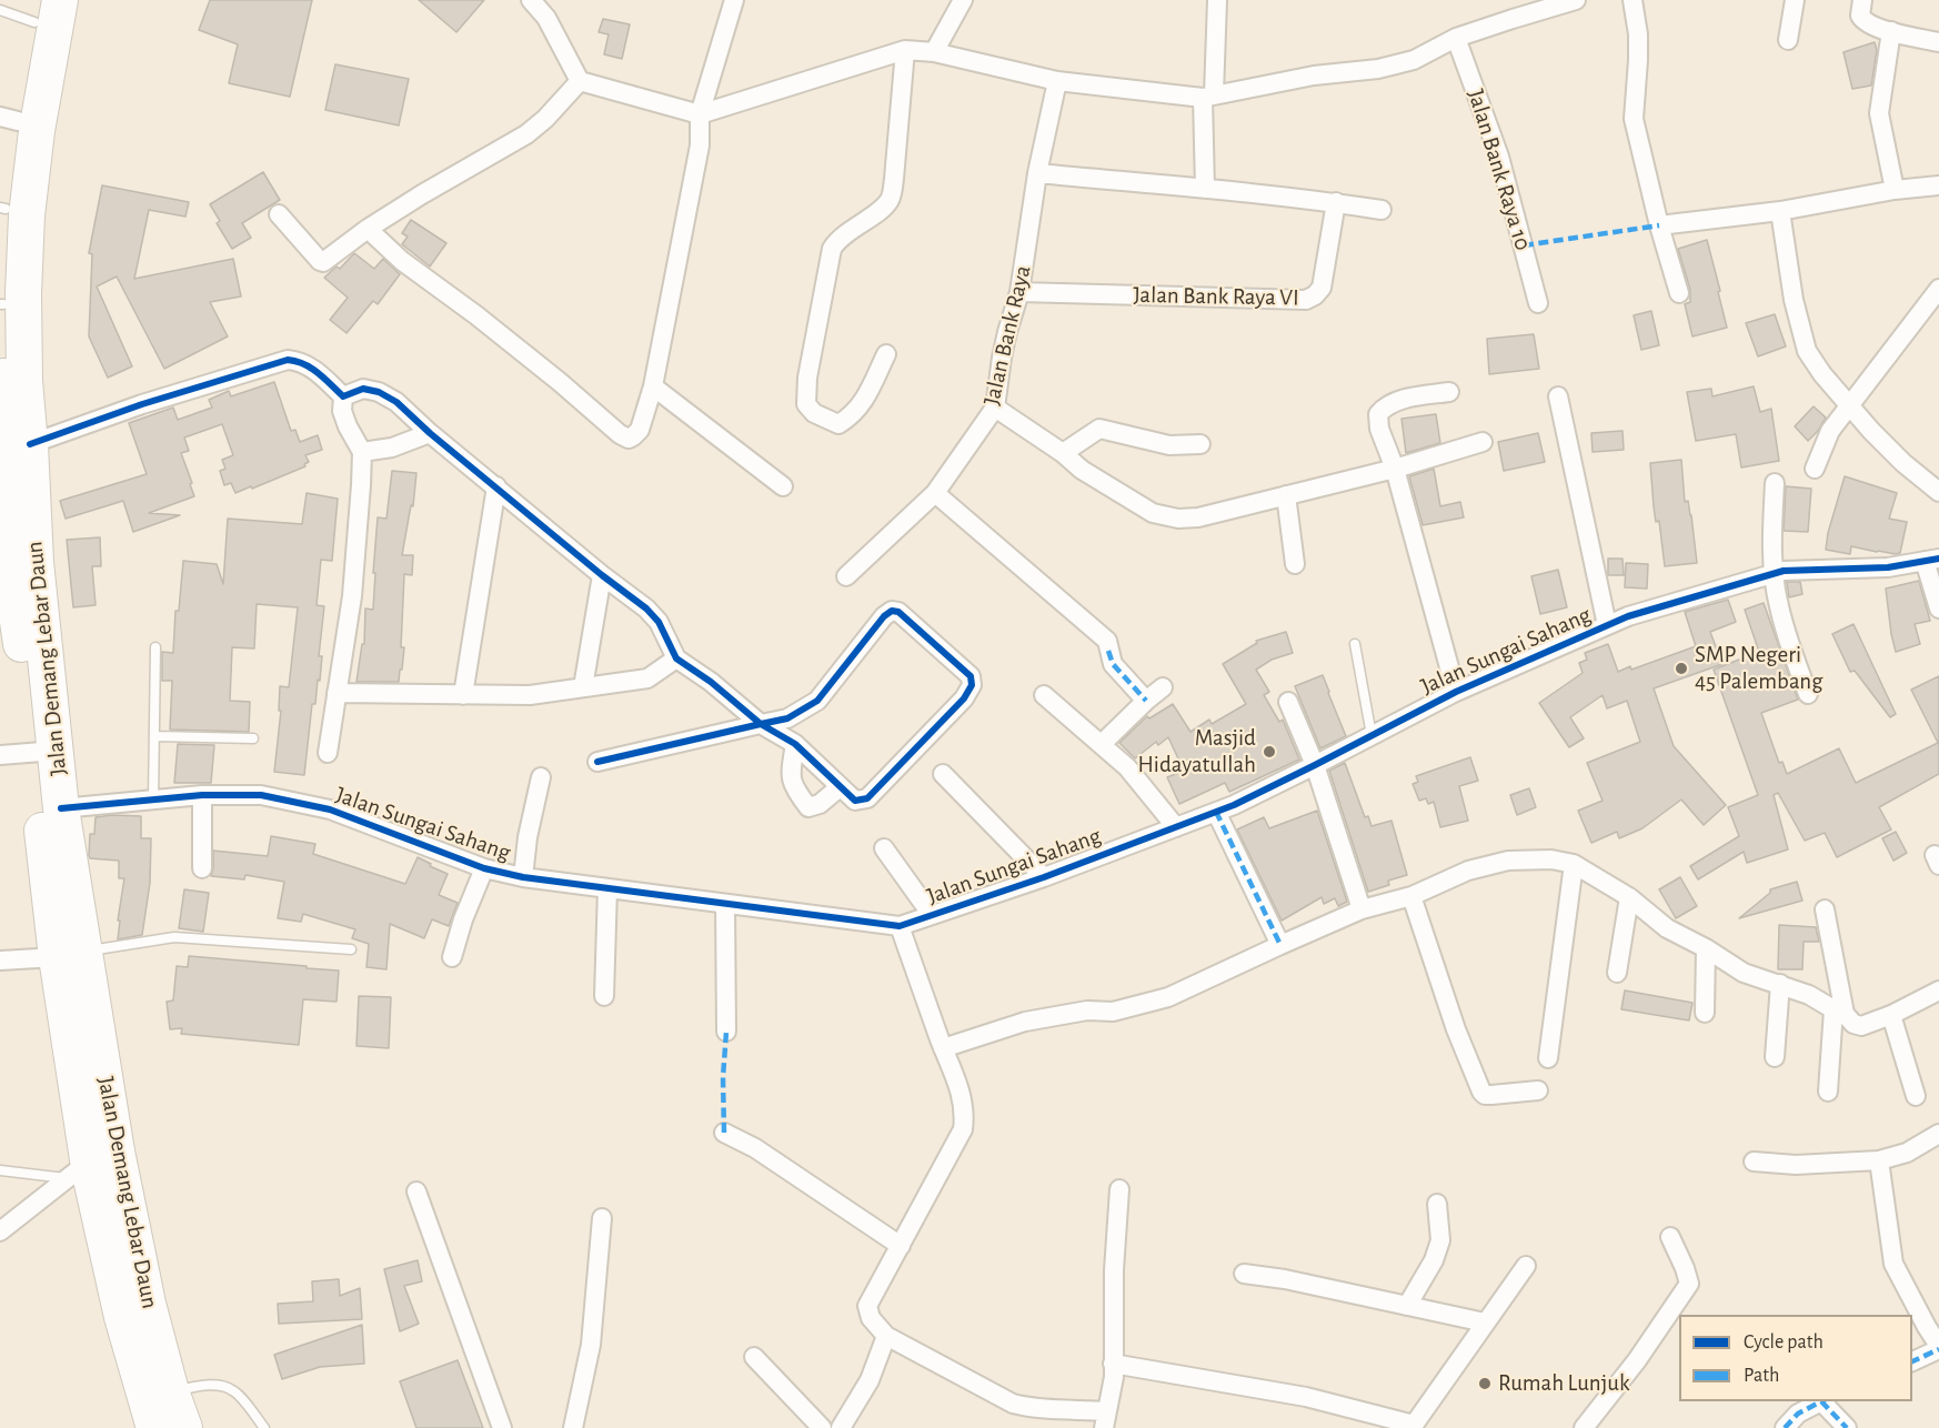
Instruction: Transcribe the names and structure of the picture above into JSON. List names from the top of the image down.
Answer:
{
  "streets": {
    "highway": ["Jalan Demang Lebar Daun"],
    "street": [
      "Jalan Bank Raya 10",
      "Jalan Bank Raya VI",
      "Jalan Bank Raya",
      "Jalan Sungai Sahang"
    ]
  },
  "crossings": [
    ["Jalan Bank Raya VI", "Jalan Bank Raya"],
    ["Jalan Sungai Sahang", "Jalan Demang Lebar Daun"]
  ],
  "places": ["SMP Negeri 45 Palembang", "Masjid Hidayatullah", "Rumah Lunjuk"],
  "legend": ["Cycle path", "Path"]
}
